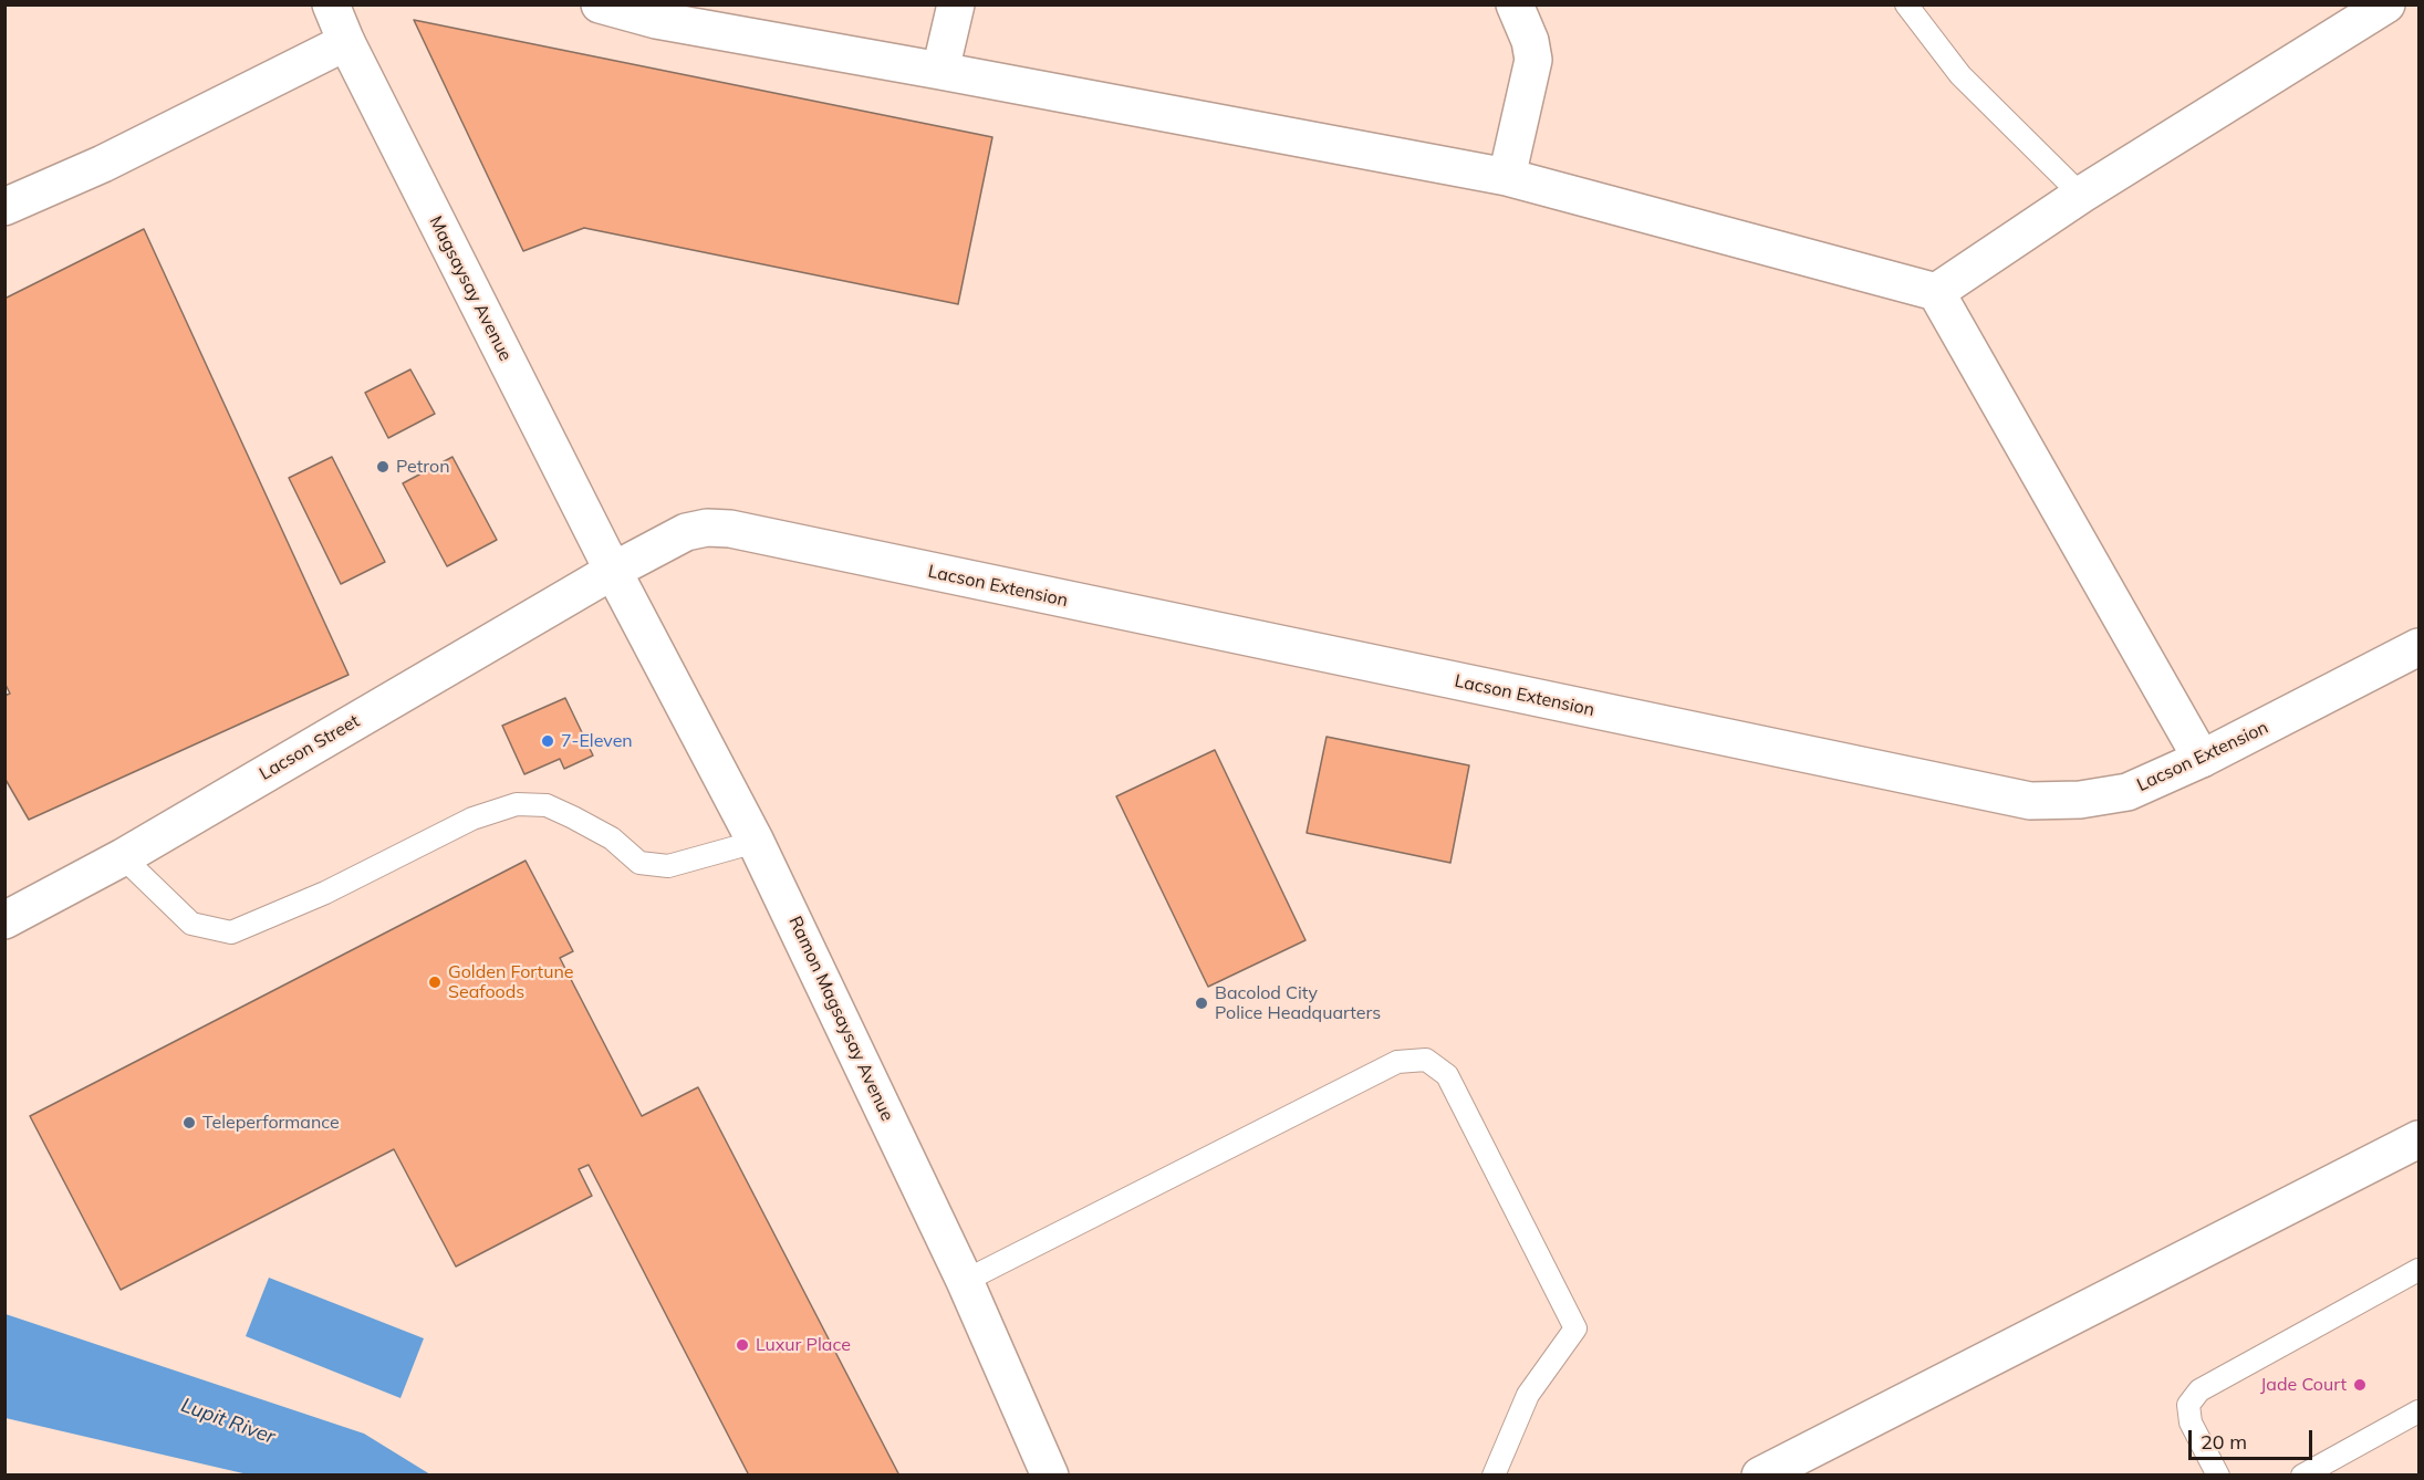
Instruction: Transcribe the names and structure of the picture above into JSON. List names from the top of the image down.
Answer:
{
  "streets": {
    "street": [
      "Magsaysay Avenue",
      "Lacson Extension",
      "Lacson Street",
      "Ramon Magsaysay Avenue"
    ]
  },
  "crossings": [
    ["Magsaysay Avenue", "Lacson Extension"],
    ["Magsaysay Avenue", "Lacson Street"],
    ["Magsaysay Avenue", "Ramon Magsaysay Avenue"],
    ["Lacson Extension", "Lacson Street"],
    ["Lacson Extension", "Ramon Magsaysay Avenue"],
    ["Lacson Street", "Ramon Magsaysay Avenue"]
  ],
  "water": ["Lupit River"],
  "places": [
    "Petron",
    "7-Eleven",
    "Golden Fortune Seafoods",
    "Bacolod City Police Headquarters",
    "Teleperformance",
    "Luxur Place",
    "Jade Court"
  ],
  "scale_bar": "20 m"
}
